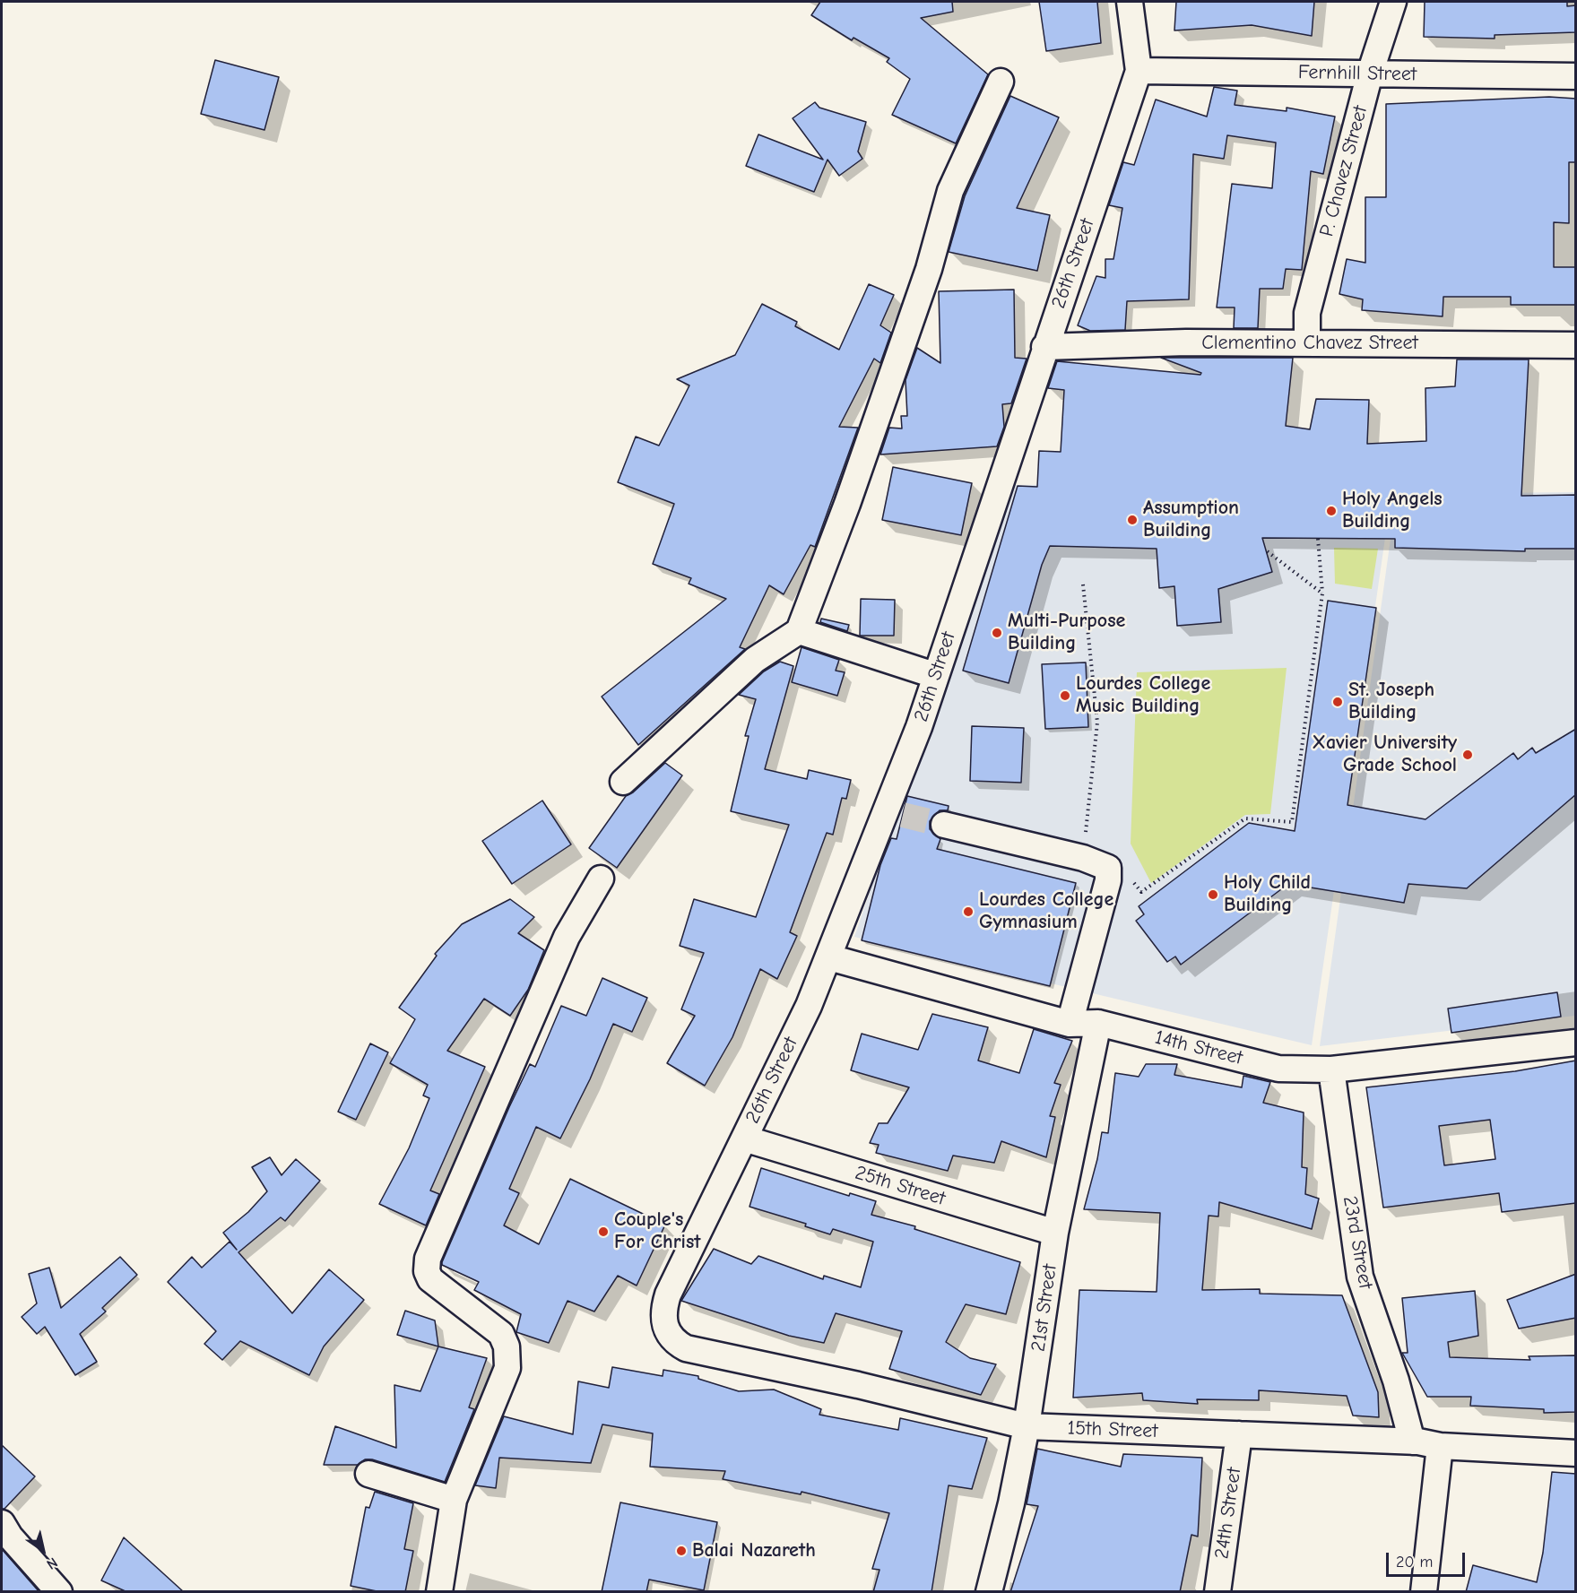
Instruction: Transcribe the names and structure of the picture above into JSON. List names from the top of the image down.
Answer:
{
  "streets": {
    "street": [
      "Fernhill Street",
      "P. Chavez Street",
      "26th Street",
      "Clementino Chavez Street",
      "14th Street",
      "25th Street",
      "23rd Street",
      "21st Street",
      "15th Street",
      "24th Street"
    ]
  },
  "crossings": [
    ["Fernhill Street", "P. Chavez Street"],
    ["Fernhill Street", "26th Street"],
    ["P. Chavez Street", "Clementino Chavez Street"],
    ["26th Street", "Clementino Chavez Street"],
    ["26th Street", "14th Street"],
    ["26th Street", "25th Street"],
    ["26th Street", "15th Street"],
    ["14th Street", "23rd Street"],
    ["14th Street", "21st Street"],
    ["25th Street", "21st Street"],
    ["23rd Street", "15th Street"],
    ["21st Street", "15th Street"],
    ["15th Street", "24th Street"]
  ],
  "places": [
    "Holy Angels Building",
    "Assumption Building",
    "Multi-Purpose Building",
    "Lourdes College Music Building",
    "St. Joseph Building",
    "Xavier University Grade School",
    "Holy Child Building",
    "Lourdes College Gymnasium",
    "Couple's For Christ",
    "Balai Nazareth"
  ],
  "scale_bar": "20 m",
  "north": "bottom right"
}
